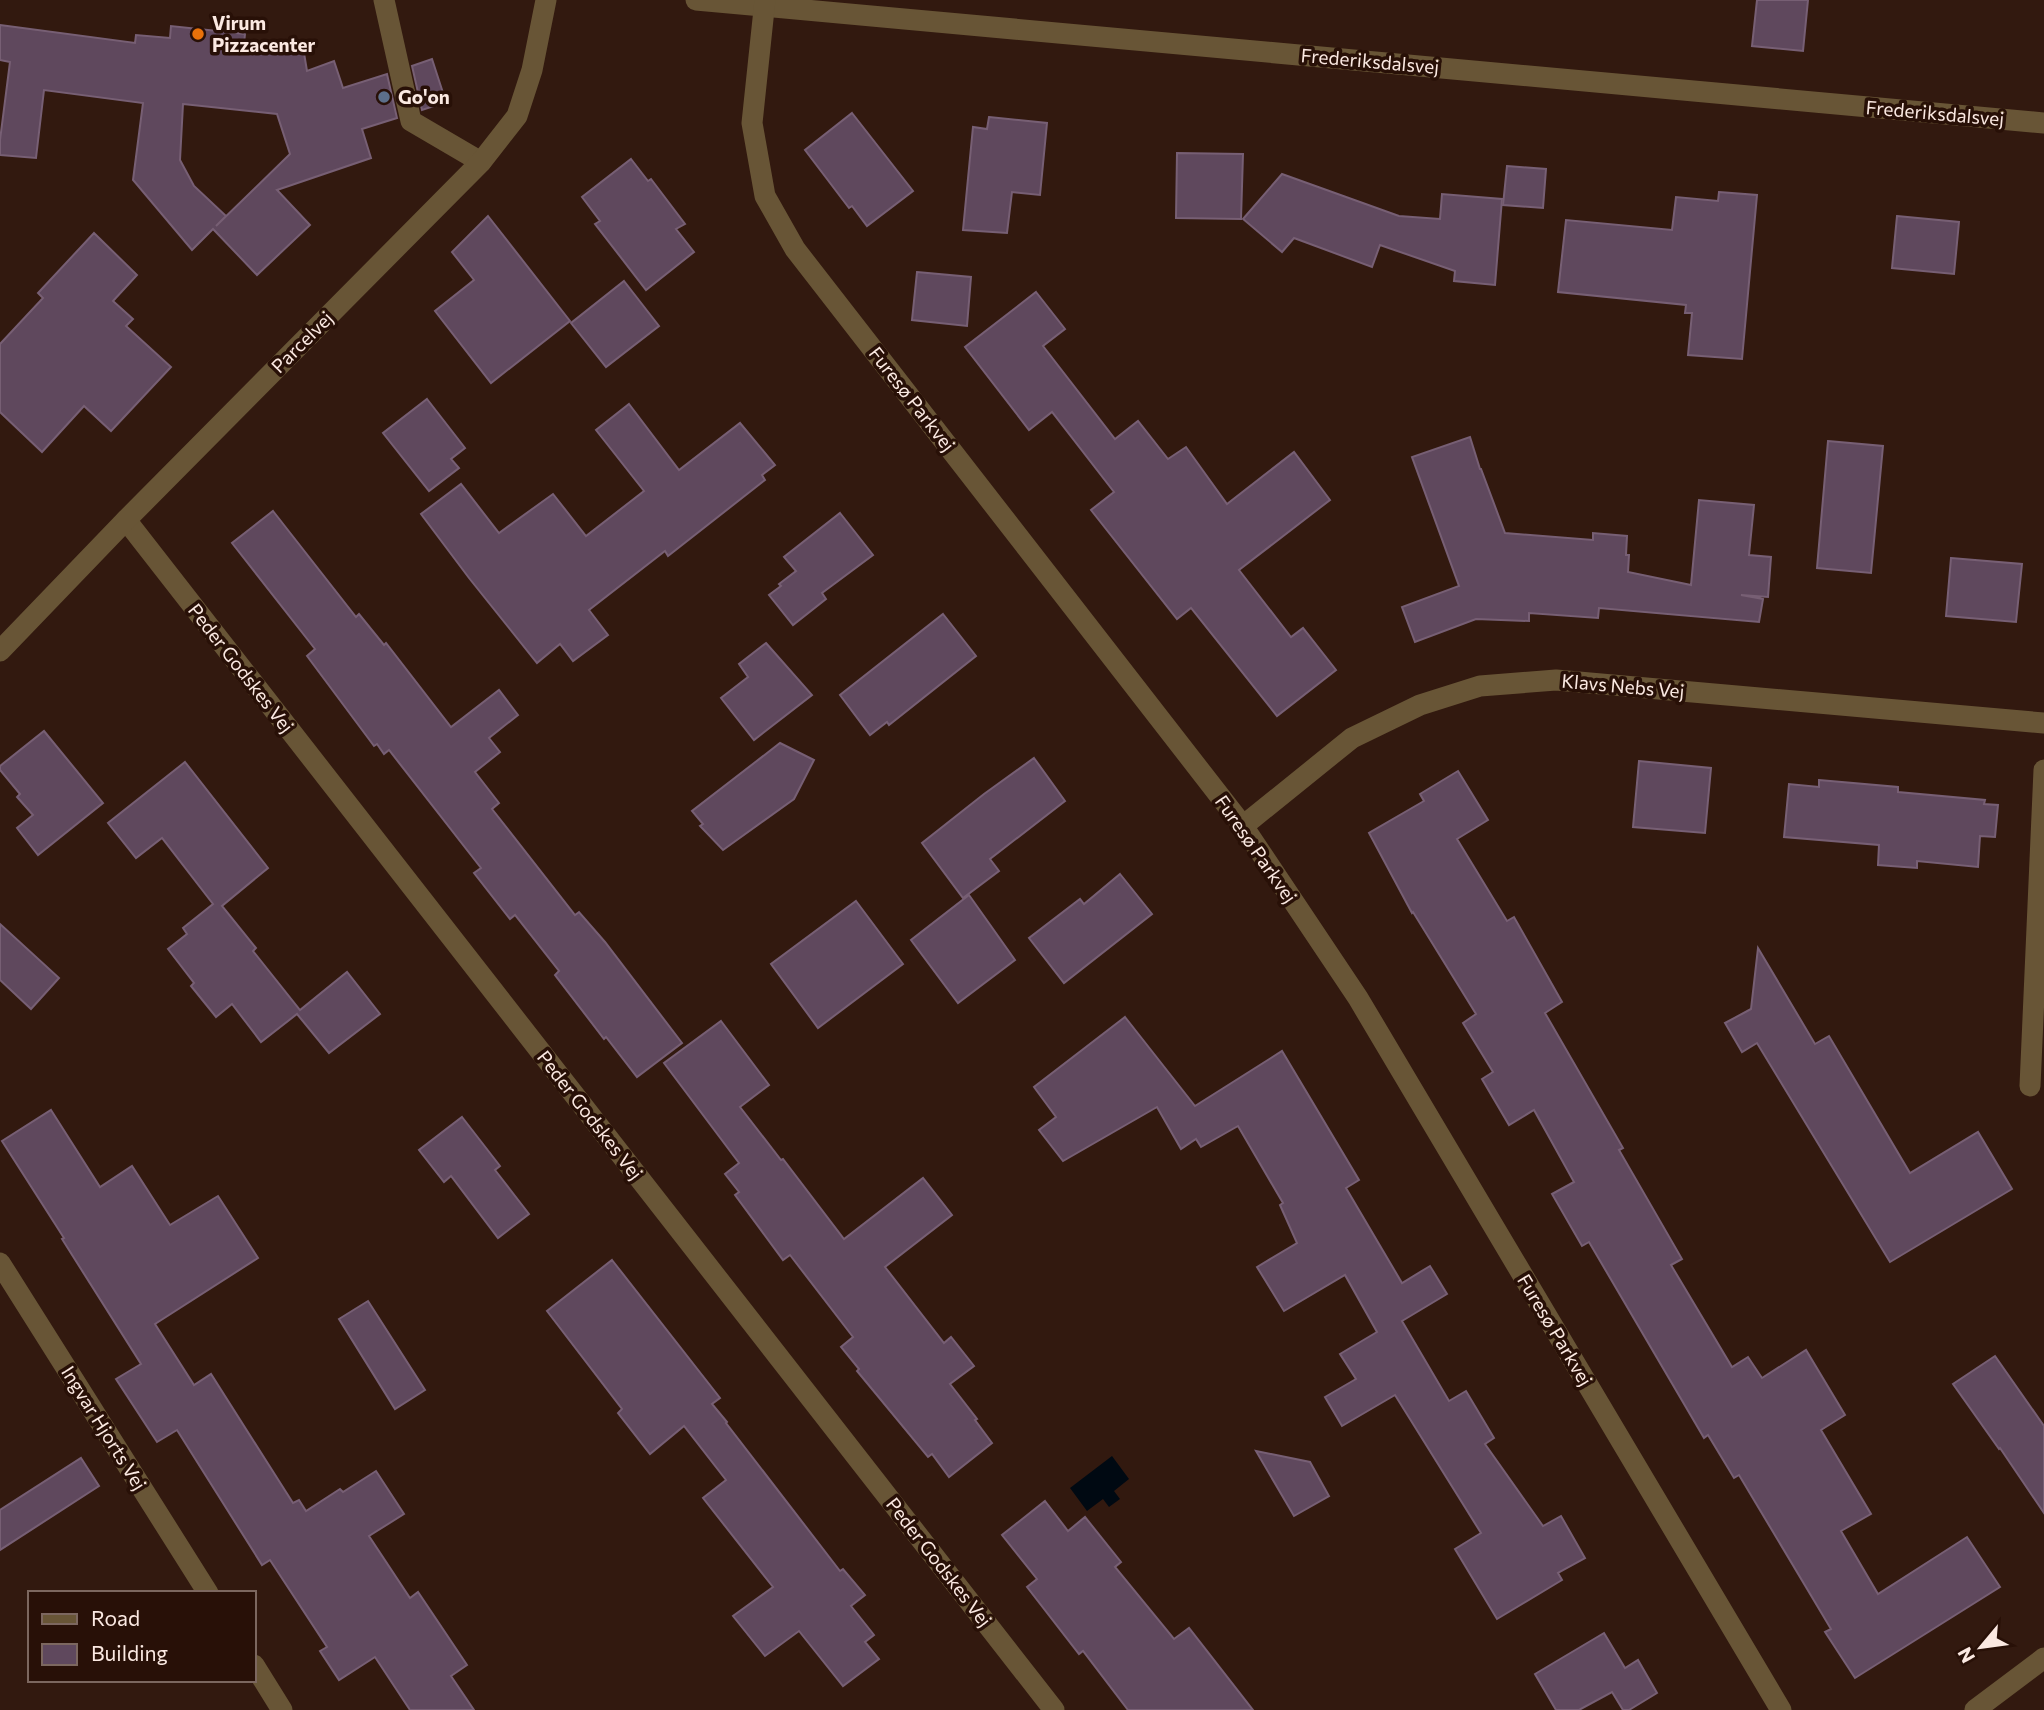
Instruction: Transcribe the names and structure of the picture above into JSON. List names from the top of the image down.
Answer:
{
  "streets": {
    "street": [
      "Frederiksdalsvej",
      "Parcelvej",
      "Furesø Parkvej",
      "Peder Godskes Vej",
      "Klavs Nebs Vej",
      "Ingvar Hjorts Vej"
    ]
  },
  "crossings": [
    ["Frederiksdalsvej", "Furesø Parkvej"],
    ["Parcelvej", "Peder Godskes Vej"],
    ["Furesø Parkvej", "Klavs Nebs Vej"]
  ],
  "places": ["Virum Pizzacenter", "Go'on"],
  "legend": ["Road", "Building"],
  "north": "bottom left"
}
